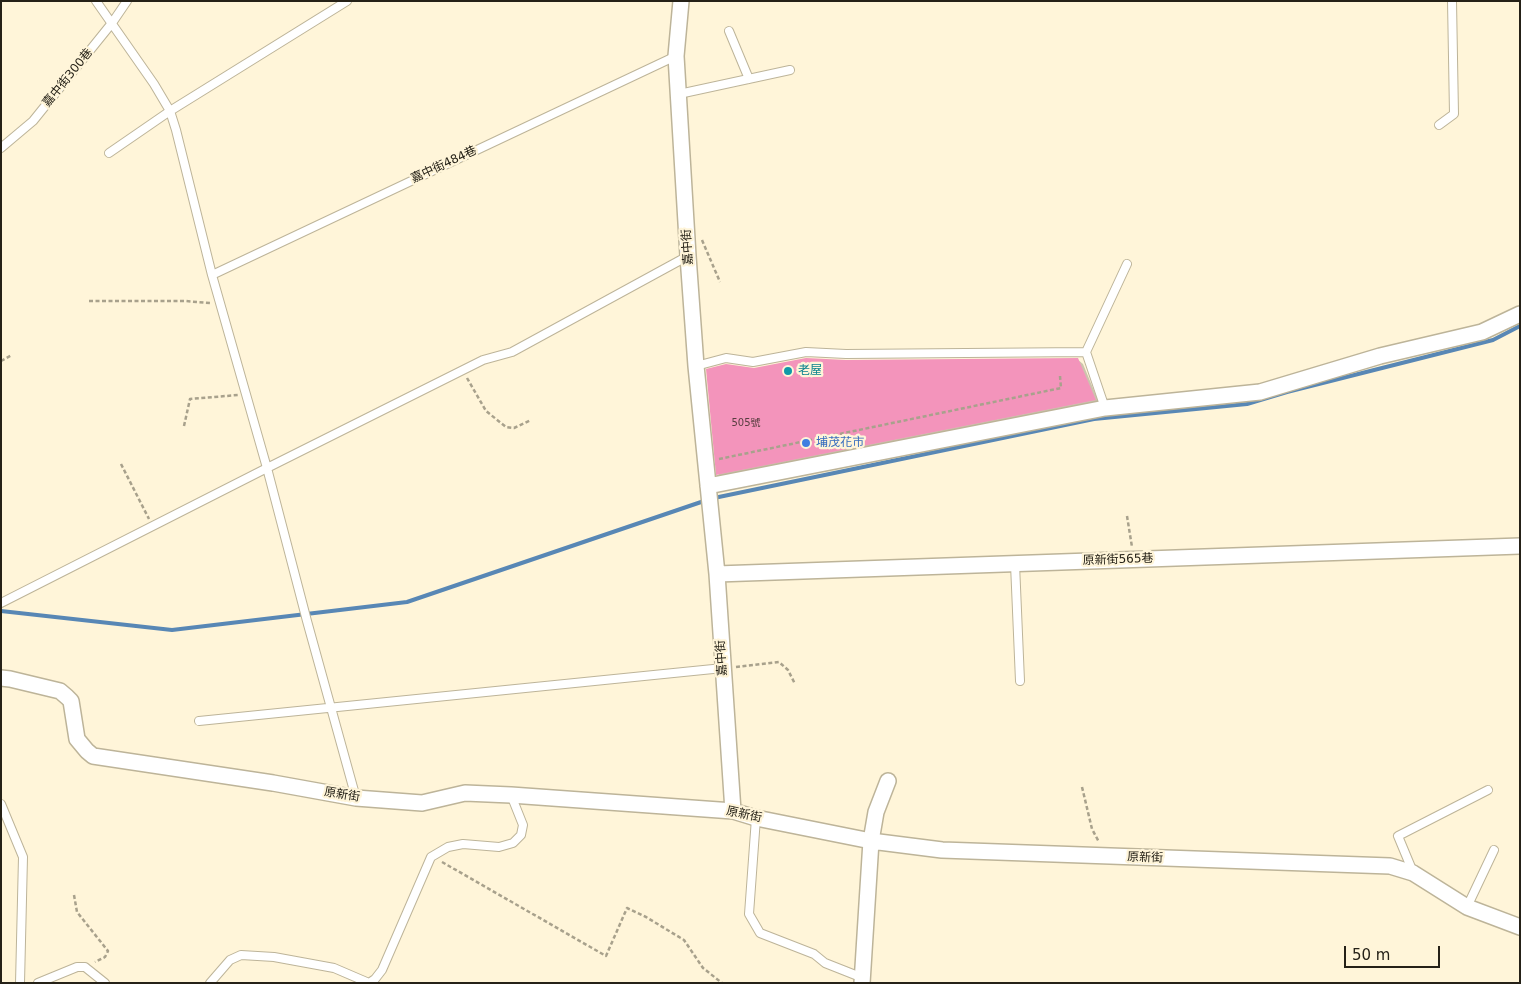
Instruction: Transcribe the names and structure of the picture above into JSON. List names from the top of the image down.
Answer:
{
  "streets": {
    "street": ["嘉中街", "原新街565巷", "原新街"],
    "lane": ["嘉中街300巷", "嘉中街484巷"]
  },
  "crossings": [
    ["嘉中街484巷", "嘉中街"],
    ["嘉中街", "原新街565巷"],
    ["嘉中街", "原新街"]
  ],
  "places": ["老屋", "埔茂花市"],
  "house_numbers": ["505號"],
  "scale_bar": "50 m"
}
